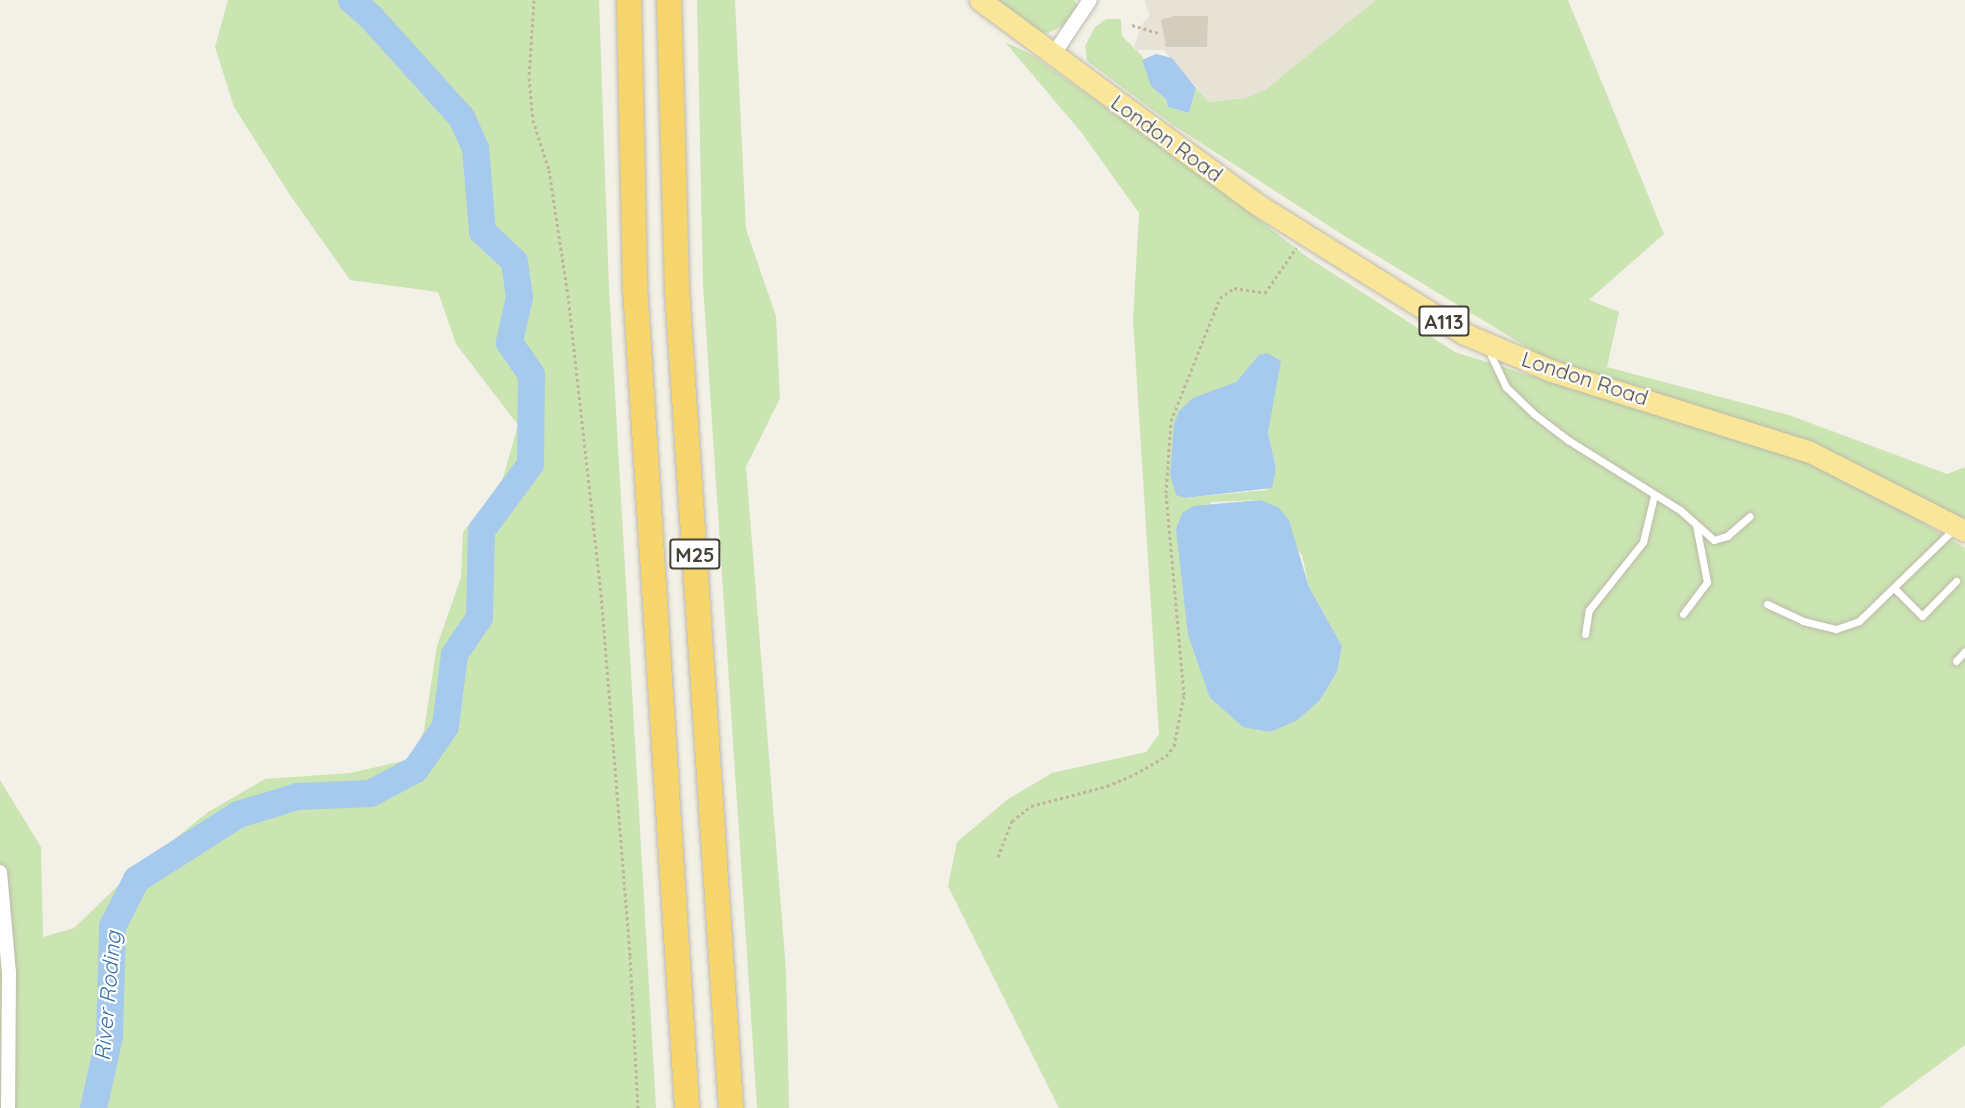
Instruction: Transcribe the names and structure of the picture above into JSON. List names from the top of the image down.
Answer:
{
  "streets": {
    "highway": ["M25"],
    "main road": ["London Road", "A113"]
  },
  "water": ["River Roding"]
}
